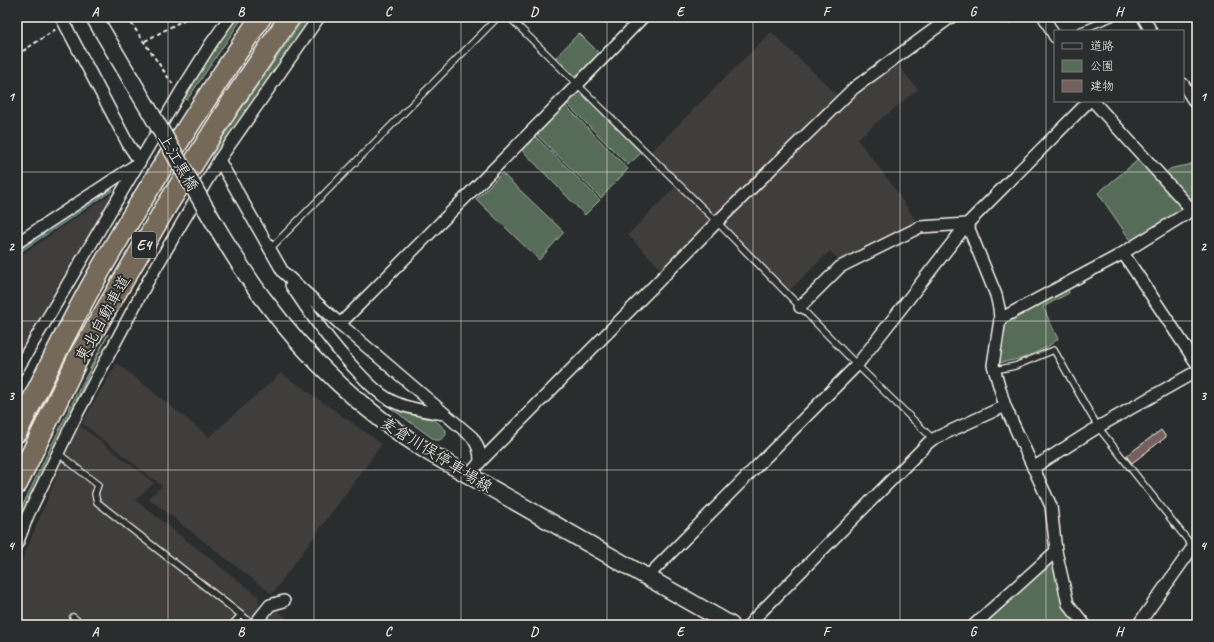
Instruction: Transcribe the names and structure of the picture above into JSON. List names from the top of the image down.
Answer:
{
  "streets": {
    "highway": ["E4", "東北自動車道"],
    "main road": ["上江黒橋", "麦倉川俣停車場線"]
  },
  "crossings": [
    ["上江黒橋", "麦倉川俣停車場線"]
  ],
  "legend": ["道路", "公園", "建物"],
  "grid": {
    "columns": [
      "A",
      "B",
      "C",
      "D",
      "E",
      "F",
      "G",
      "H"
    ],
    "rows": [
      "1",
      "2",
      "3",
      "4"
    ]
  }
}
